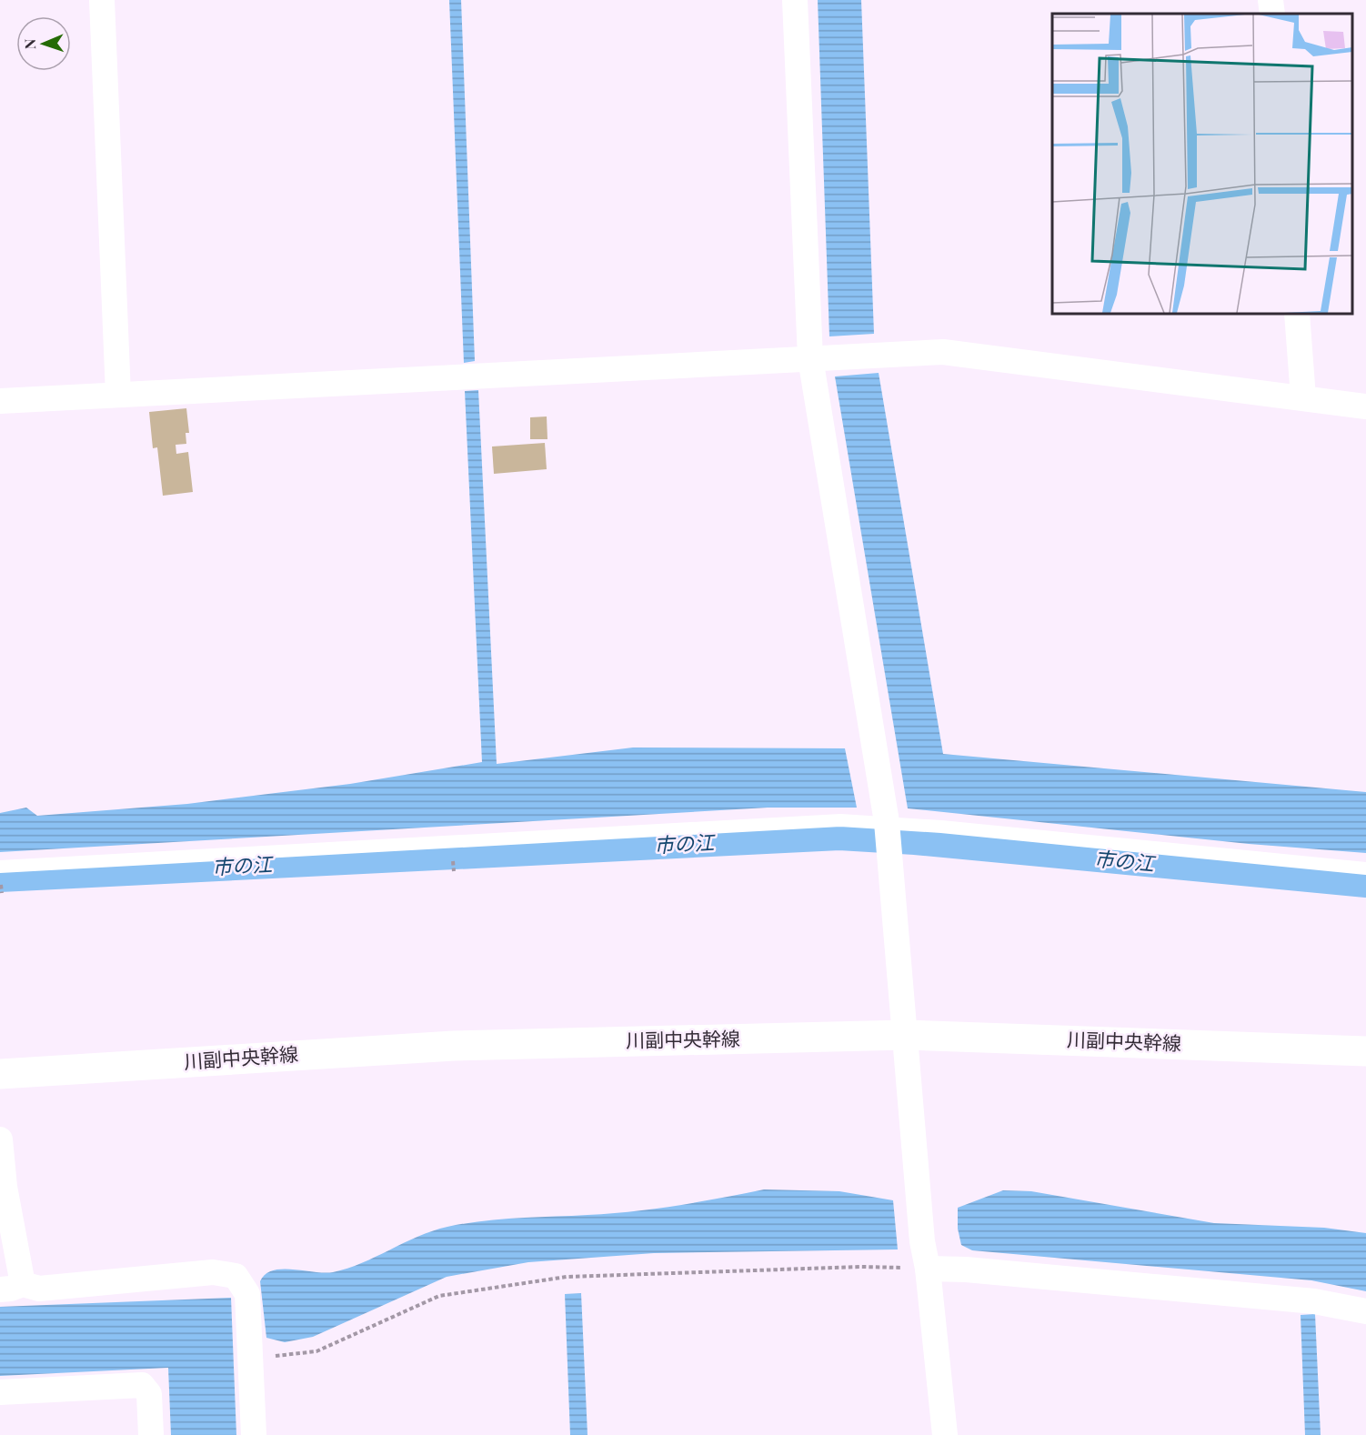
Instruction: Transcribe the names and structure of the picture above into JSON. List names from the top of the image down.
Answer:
{
  "streets": {
    "street": ["川副中央幹線"]
  },
  "water": ["市の江"],
  "north": "left"
}
